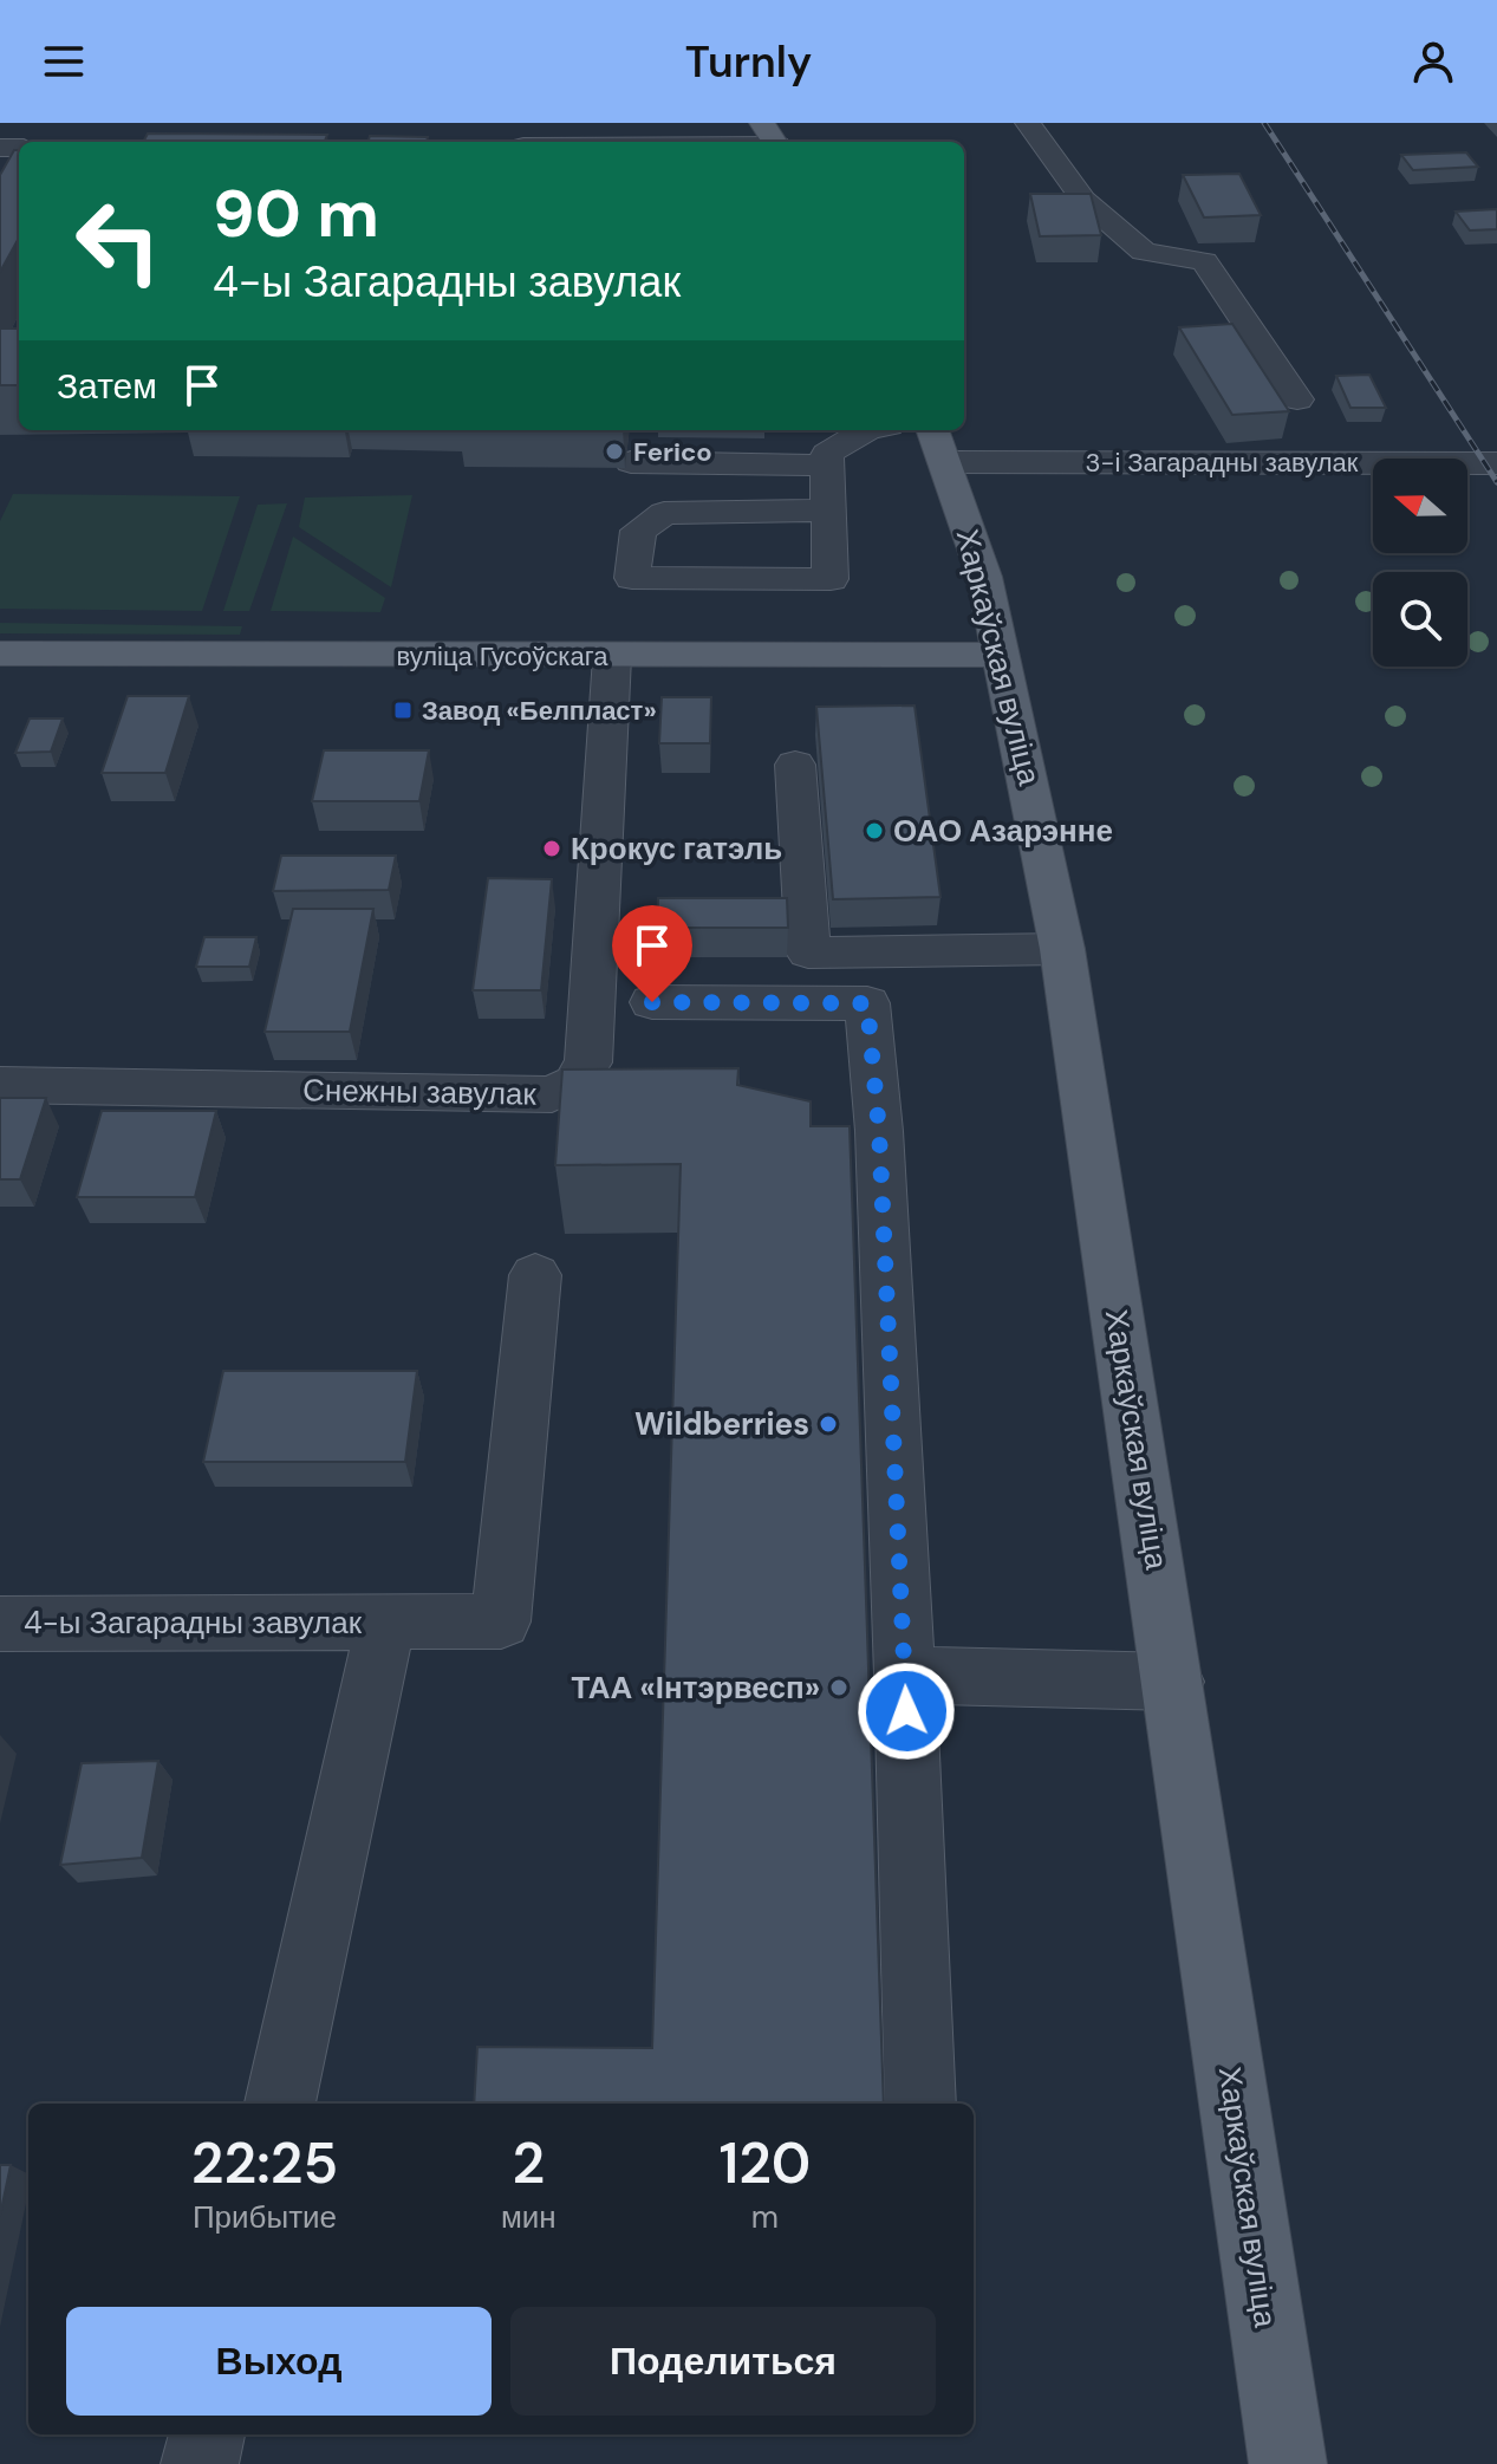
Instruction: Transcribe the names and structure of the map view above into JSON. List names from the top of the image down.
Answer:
{
  "streets": {
    "main road": ["вуліца Гусоўскага", "Харкаўская вуліца"],
    "street": ["3-і Загарадны завулак", "Снежны завулак", "4-ы Загарадны завулак"]
  },
  "crossings": [
    ["3-і Загарадны завулак", "Харкаўская вуліца"],
    ["вуліца Гусоўскага", "Харкаўская вуліца"],
    ["вуліца Гусоўскага", "Снежны завулак"]
  ],
  "places": {
    "other": [
      "Ferico",
      "ОАО Азарэнне",
      "Крокус гатэль",
      "Wildberries",
      "ТАА «Інтэрвесп»"
    ],
    "transit": ["Завод «Белпласт»"]
  },
  "north": "left",
  "page": {
    "header": "Turnly",
    "turn": ["90 m", "4-ы Загарадны завулак"],
    "then": "Затем",
    "eta": [
      "22:25",
      "Прибытие",
      "2",
      "мин",
      "120",
      "m"
    ],
    "buttons": ["Выход", "Поделиться"]
  }
}
